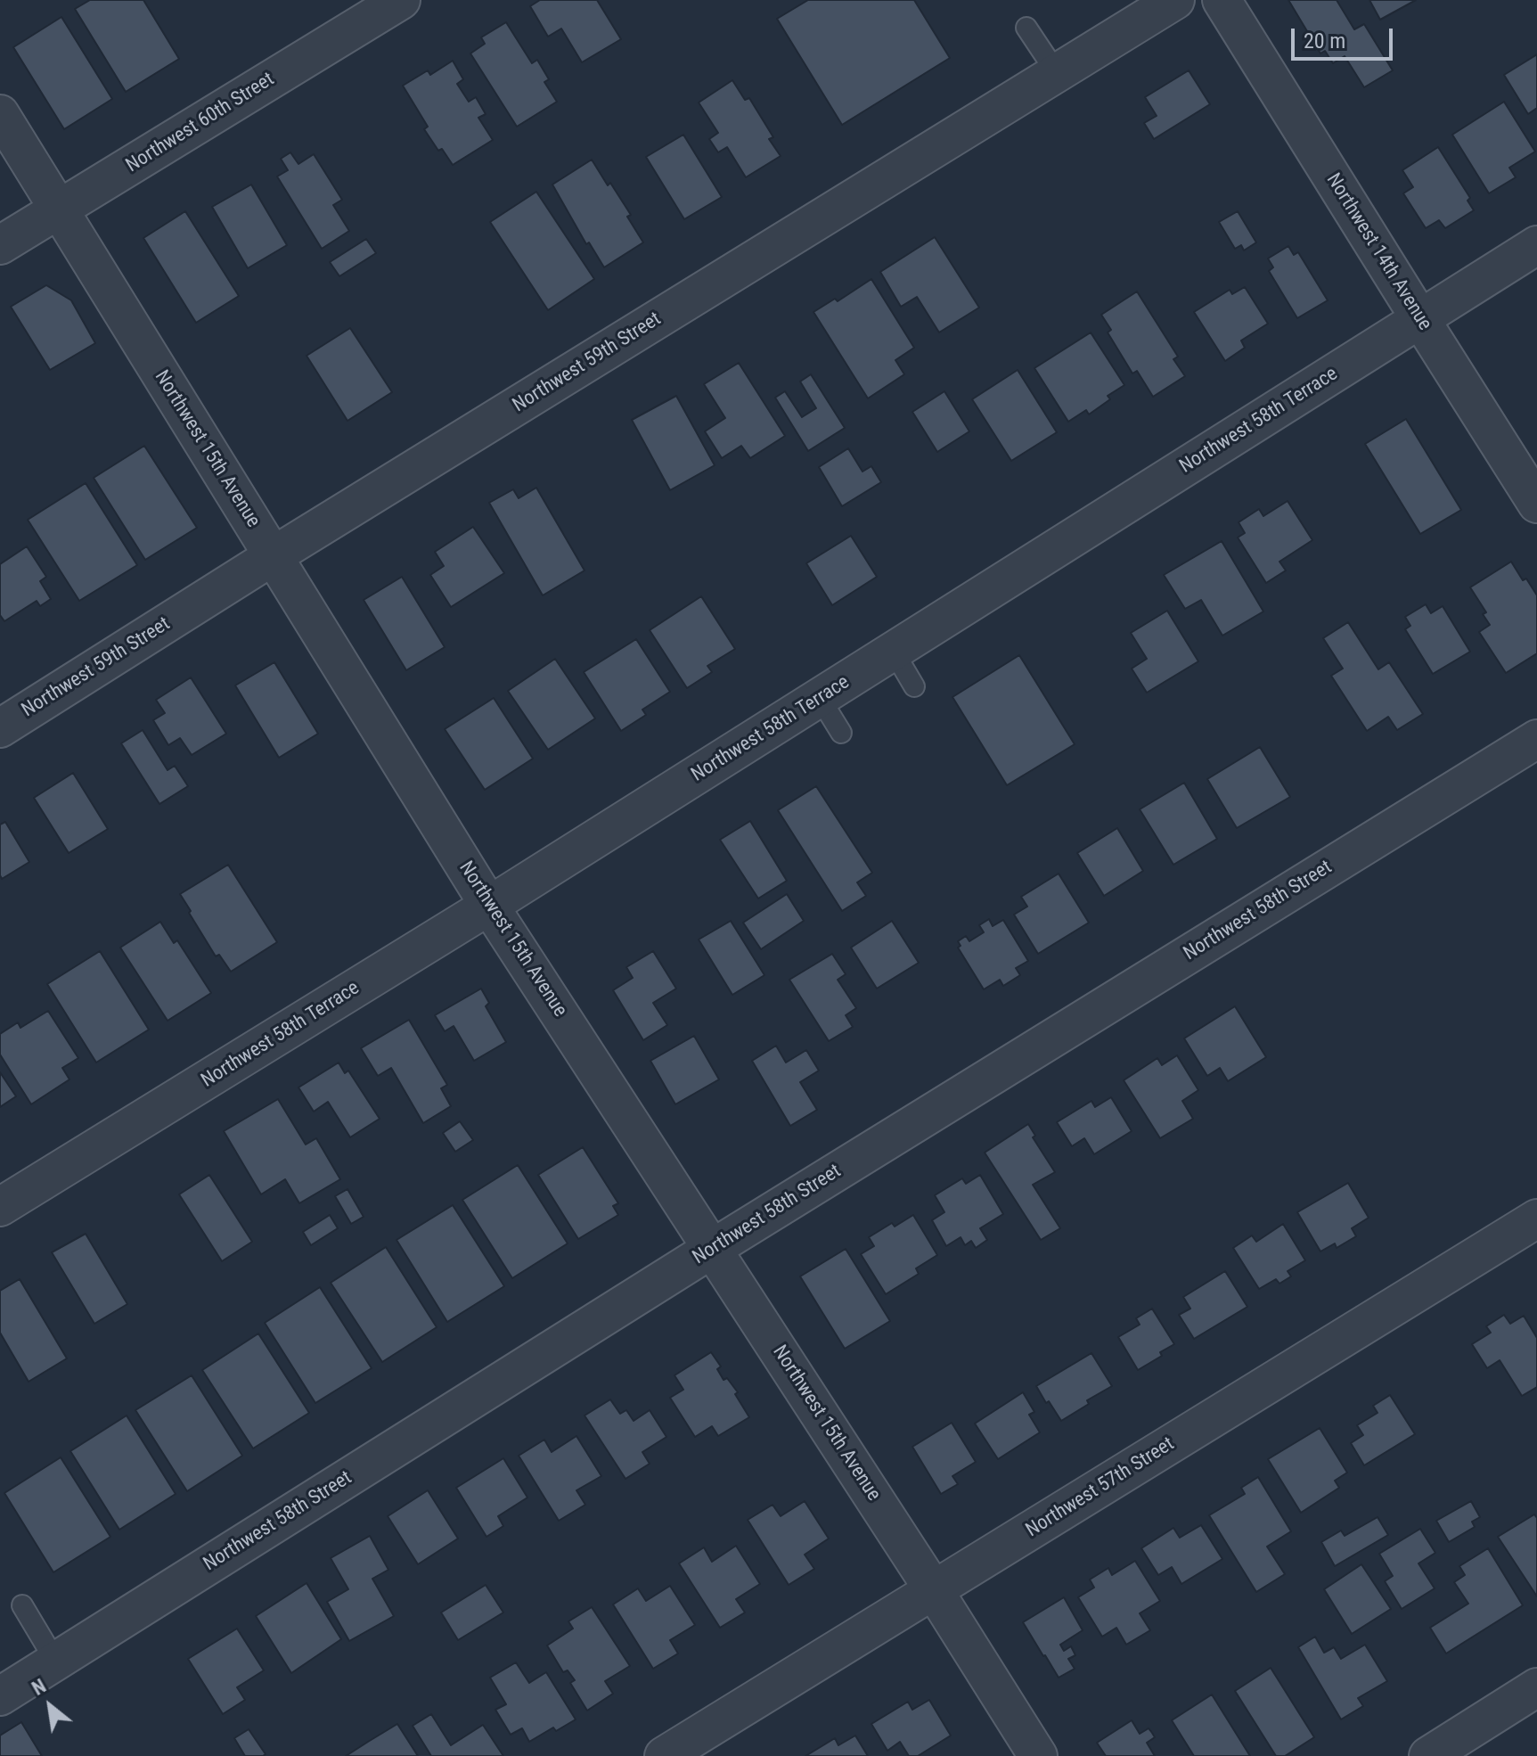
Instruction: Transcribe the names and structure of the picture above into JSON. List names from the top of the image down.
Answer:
{
  "streets": {
    "street": [
      "Northwest 60th Street",
      "Northwest 14th Avenue",
      "Northwest 59th Street",
      "Northwest 58th Terrace",
      "Northwest 15th Avenue",
      "Northwest 58th Street",
      "Northwest 57th Street"
    ]
  },
  "crossings": [
    ["Northwest 60th Street", "Northwest 15th Avenue"],
    ["Northwest 14th Avenue", "Northwest 58th Terrace"],
    ["Northwest 59th Street", "Northwest 15th Avenue"],
    ["Northwest 58th Terrace", "Northwest 15th Avenue"],
    ["Northwest 15th Avenue", "Northwest 58th Street"],
    ["Northwest 15th Avenue", "Northwest 57th Street"]
  ],
  "scale_bar": "20 m",
  "north": "top left"
}
